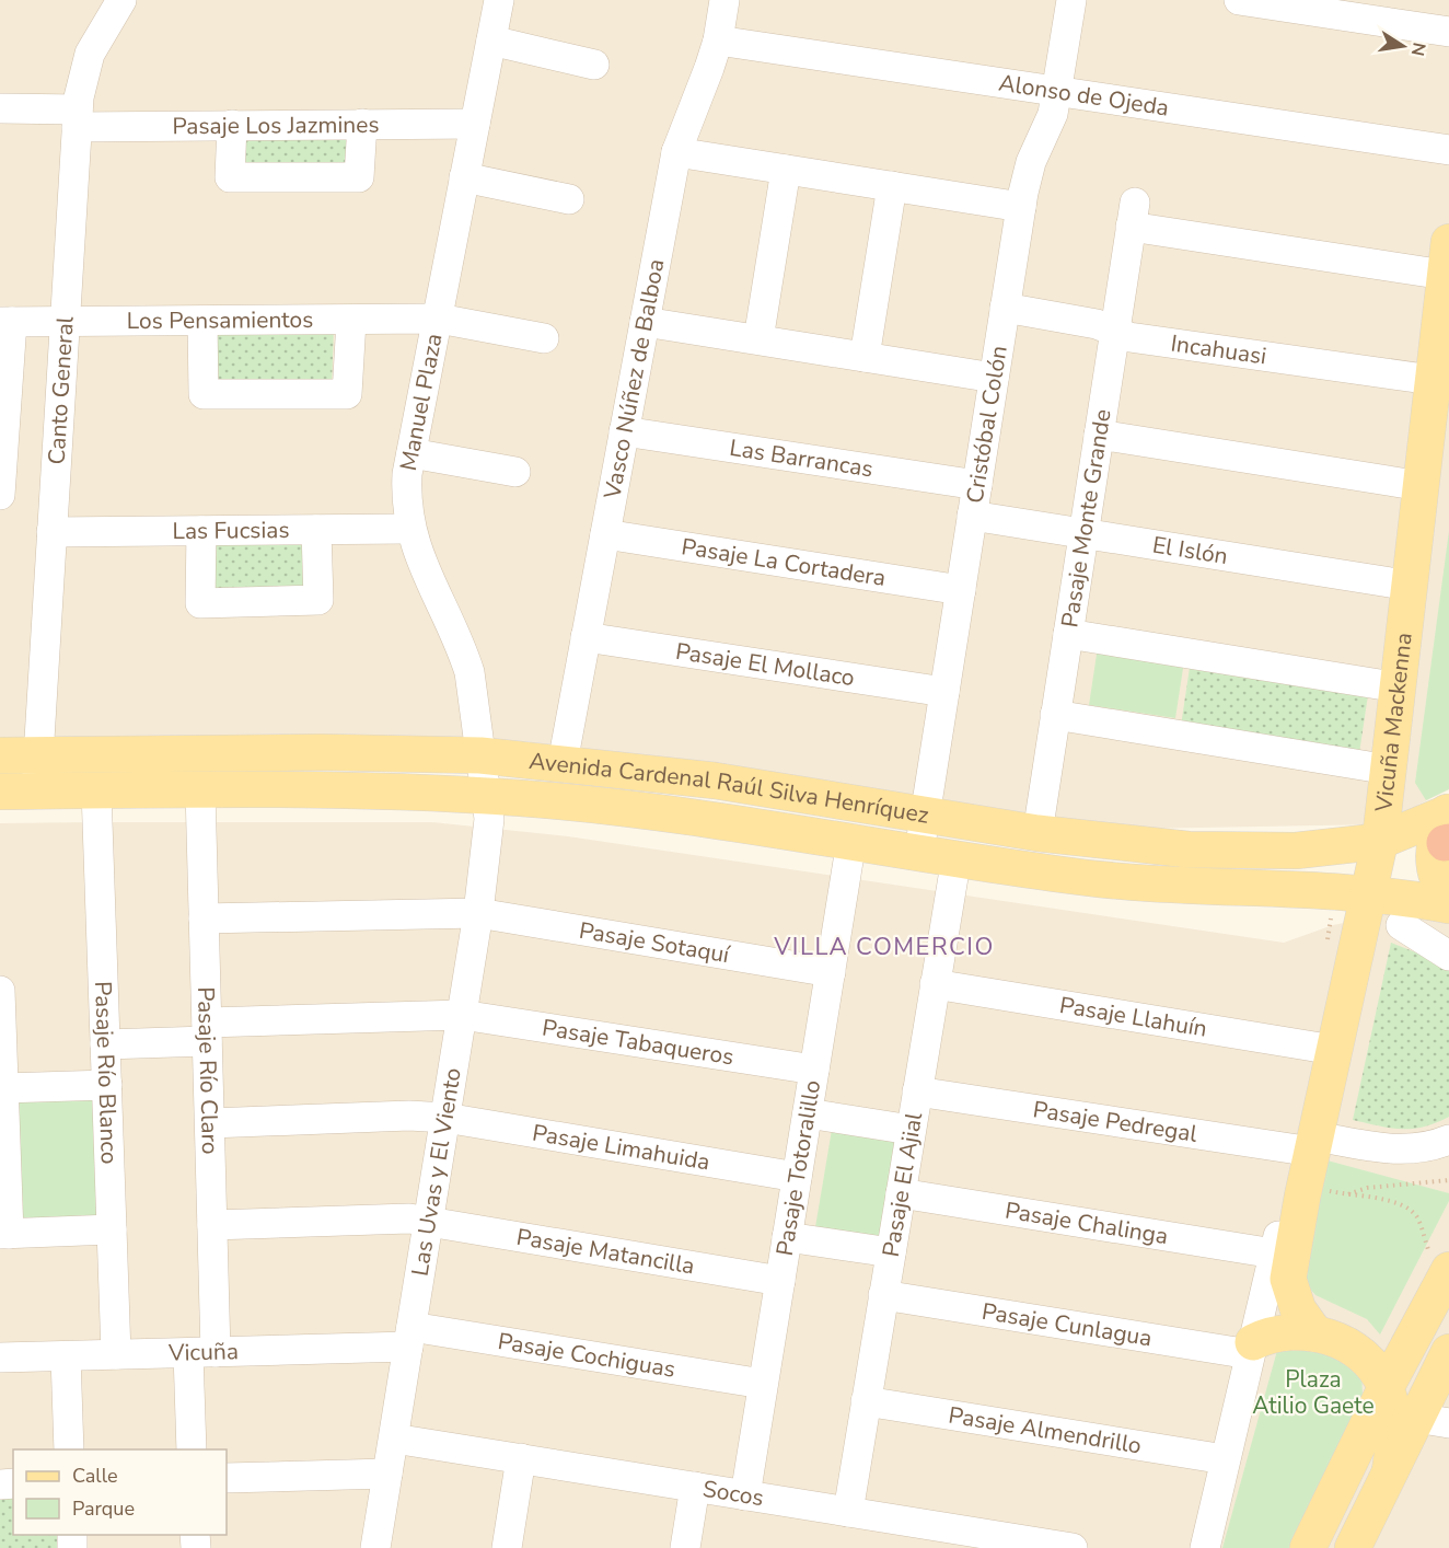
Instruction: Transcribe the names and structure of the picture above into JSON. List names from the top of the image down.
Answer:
{
  "streets": {
    "main road": ["Vicuña Mackenna", "Avenida Cardenal Raúl Silva Henríquez"],
    "street": [
      "Alonso de Ojeda",
      "Pasaje Los Jazmines",
      "Los Pensamientos",
      "Incahuasi",
      "Vasco Núñez de Balboa",
      "Canto General",
      "Manuel Plaza",
      "Cristóbal Colón",
      "Las Barrancas",
      "Pasaje Monte Grande",
      "Las Fucsias",
      "El Islón",
      "Pasaje La Cortadera",
      "Pasaje El Mollaco",
      "Pasaje Sotaquí",
      "Pasaje Llahuín",
      "Pasaje Tabaqueros",
      "Pasaje Río Claro",
      "Pasaje Río Blanco",
      "Pasaje Pedregal",
      "Pasaje Limahuida",
      "Pasaje Totoralillo",
      "Las Uvas y El Viento",
      "Pasaje El Ajial",
      "Pasaje Chalinga",
      "Pasaje Matancilla",
      "Pasaje Cunlagua",
      "Vicuña",
      "Pasaje Cochiguas",
      "Pasaje Almendrillo",
      "Socos"
    ]
  },
  "crossings": [
    ["Alonso de Ojeda", "Vasco Núñez de Balboa"],
    ["Alonso de Ojeda", "Cristóbal Colón"],
    ["Pasaje Los Jazmines", "Canto General"],
    ["Pasaje Los Jazmines", "Manuel Plaza"],
    ["Los Pensamientos", "Canto General"],
    ["Los Pensamientos", "Manuel Plaza"],
    ["Incahuasi", "Cristóbal Colón"],
    ["Incahuasi", "Pasaje Monte Grande"],
    ["Incahuasi", "Vicuña Mackenna"],
    ["Vasco Núñez de Balboa", "Las Barrancas"],
    ["Vasco Núñez de Balboa", "Pasaje La Cortadera"],
    ["Vasco Núñez de Balboa", "Pasaje El Mollaco"],
    ["Vasco Núñez de Balboa", "Avenida Cardenal Raúl Silva Henríquez"],
    ["Canto General", "Las Fucsias"],
    ["Canto General", "Avenida Cardenal Raúl Silva Henríquez"],
    ["Manuel Plaza", "Las Fucsias"],
    ["Manuel Plaza", "Avenida Cardenal Raúl Silva Henríquez"],
    ["Manuel Plaza", "Las Uvas y El Viento"],
    ["Cristóbal Colón", "Las Barrancas"],
    ["Cristóbal Colón", "El Islón"],
    ["Cristóbal Colón", "Pasaje La Cortadera"],
    ["Cristóbal Colón", "Pasaje El Mollaco"],
    ["Cristóbal Colón", "Avenida Cardenal Raúl Silva Henríquez"],
    ["Pasaje Monte Grande", "El Islón"],
    ["Pasaje Monte Grande", "Vicuña Mackenna"],
    ["Pasaje Monte Grande", "Avenida Cardenal Raúl Silva Henríquez"],
    ["El Islón", "Vicuña Mackenna"],
    ["Vicuña Mackenna", "Avenida Cardenal Raúl Silva Henríquez"],
    ["Vicuña Mackenna", "Pasaje Llahuín"],
    ["Vicuña Mackenna", "Pasaje Pedregal"],
    ["Vicuña Mackenna", "Pasaje Chalinga"],
    ["Vicuña Mackenna", "Pasaje Cunlagua"],
    ["Vicuña Mackenna", "Pasaje Almendrillo"],
    ["Avenida Cardenal Raúl Silva Henríquez", "Pasaje Río Claro"],
    ["Avenida Cardenal Raúl Silva Henríquez", "Pasaje Río Blanco"],
    ["Avenida Cardenal Raúl Silva Henríquez", "Pasaje Totoralillo"],
    ["Avenida Cardenal Raúl Silva Henríquez", "Las Uvas y El Viento"],
    ["Avenida Cardenal Raúl Silva Henríquez", "Pasaje El Ajial"],
    ["Pasaje Sotaquí", "Pasaje Río Claro"],
    ["Pasaje Sotaquí", "Pasaje Totoralillo"],
    ["Pasaje Sotaquí", "Las Uvas y El Viento"],
    ["Pasaje Llahuín", "Pasaje El Ajial"],
    ["Pasaje Tabaqueros", "Pasaje Río Claro"],
    ["Pasaje Tabaqueros", "Pasaje Río Blanco"],
    ["Pasaje Tabaqueros", "Pasaje Totoralillo"],
    ["Pasaje Tabaqueros", "Las Uvas y El Viento"],
    ["Pasaje Río Claro", "Pasaje Limahuida"],
    ["Pasaje Río Claro", "Pasaje Matancilla"],
    ["Pasaje Río Claro", "Vicuña"],
    ["Pasaje Río Blanco", "Vicuña"],
    ["Pasaje Pedregal", "Pasaje El Ajial"],
    ["Pasaje Limahuida", "Pasaje Totoralillo"],
    ["Pasaje Limahuida", "Las Uvas y El Viento"],
    ["Pasaje Totoralillo", "Pasaje Matancilla"],
    ["Pasaje Totoralillo", "Pasaje Cochiguas"],
    ["Pasaje Totoralillo", "Socos"],
    ["Las Uvas y El Viento", "Pasaje Matancilla"],
    ["Las Uvas y El Viento", "Vicuña"],
    ["Las Uvas y El Viento", "Pasaje Cochiguas"],
    ["Las Uvas y El Viento", "Socos"],
    ["Pasaje El Ajial", "Pasaje Chalinga"],
    ["Pasaje El Ajial", "Pasaje Cunlagua"],
    ["Pasaje El Ajial", "Pasaje Almendrillo"],
    ["Pasaje El Ajial", "Socos"],
    ["Vicuña", "Pasaje Cochiguas"]
  ],
  "districts": ["VILLA COMERCIO"],
  "parks": ["Plaza Atilio Gaete"],
  "legend": ["Calle", "Parque"],
  "north": "right"
}
